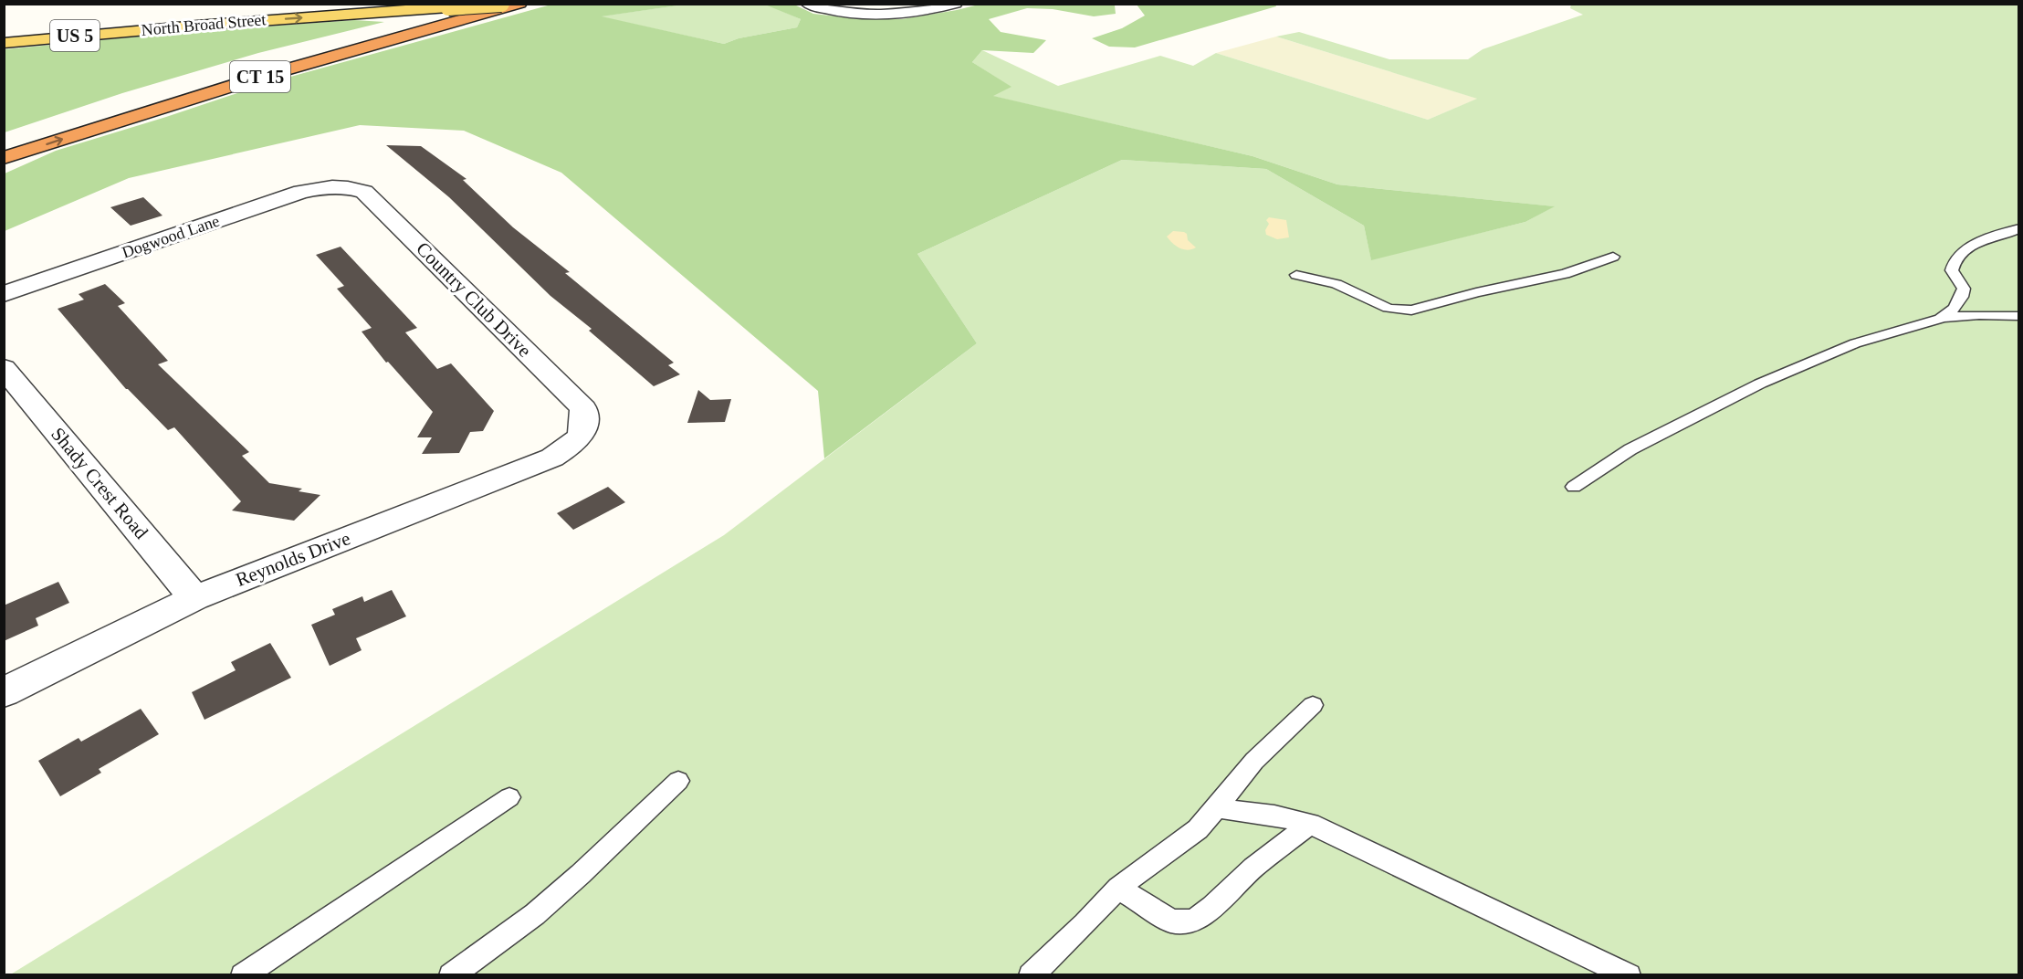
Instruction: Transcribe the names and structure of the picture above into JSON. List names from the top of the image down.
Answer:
{
  "streets": {
    "highway": ["CT 15"],
    "main road": ["North Broad Street", "US 5"],
    "street": [
      "Dogwood Lane",
      "Country Club Drive",
      "Shady Crest Road",
      "Reynolds Drive"
    ]
  },
  "crossings": [
    ["Dogwood Lane", "Country Club Drive"],
    ["Country Club Drive", "Reynolds Drive"],
    ["Shady Crest Road", "Reynolds Drive"]
  ],
  "one_way": ["North Broad Street"]
}
